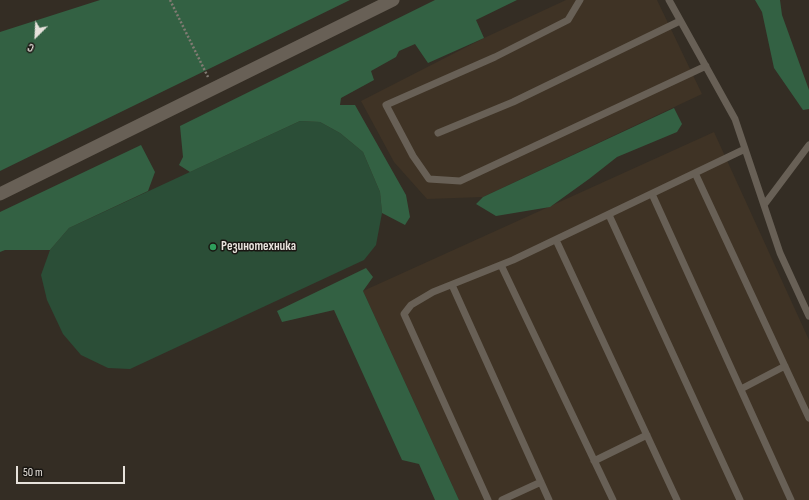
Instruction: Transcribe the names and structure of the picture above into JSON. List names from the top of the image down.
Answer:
{
  "places": ["Резинотехника"],
  "scale_bar": "50 m",
  "north": "bottom left"
}
